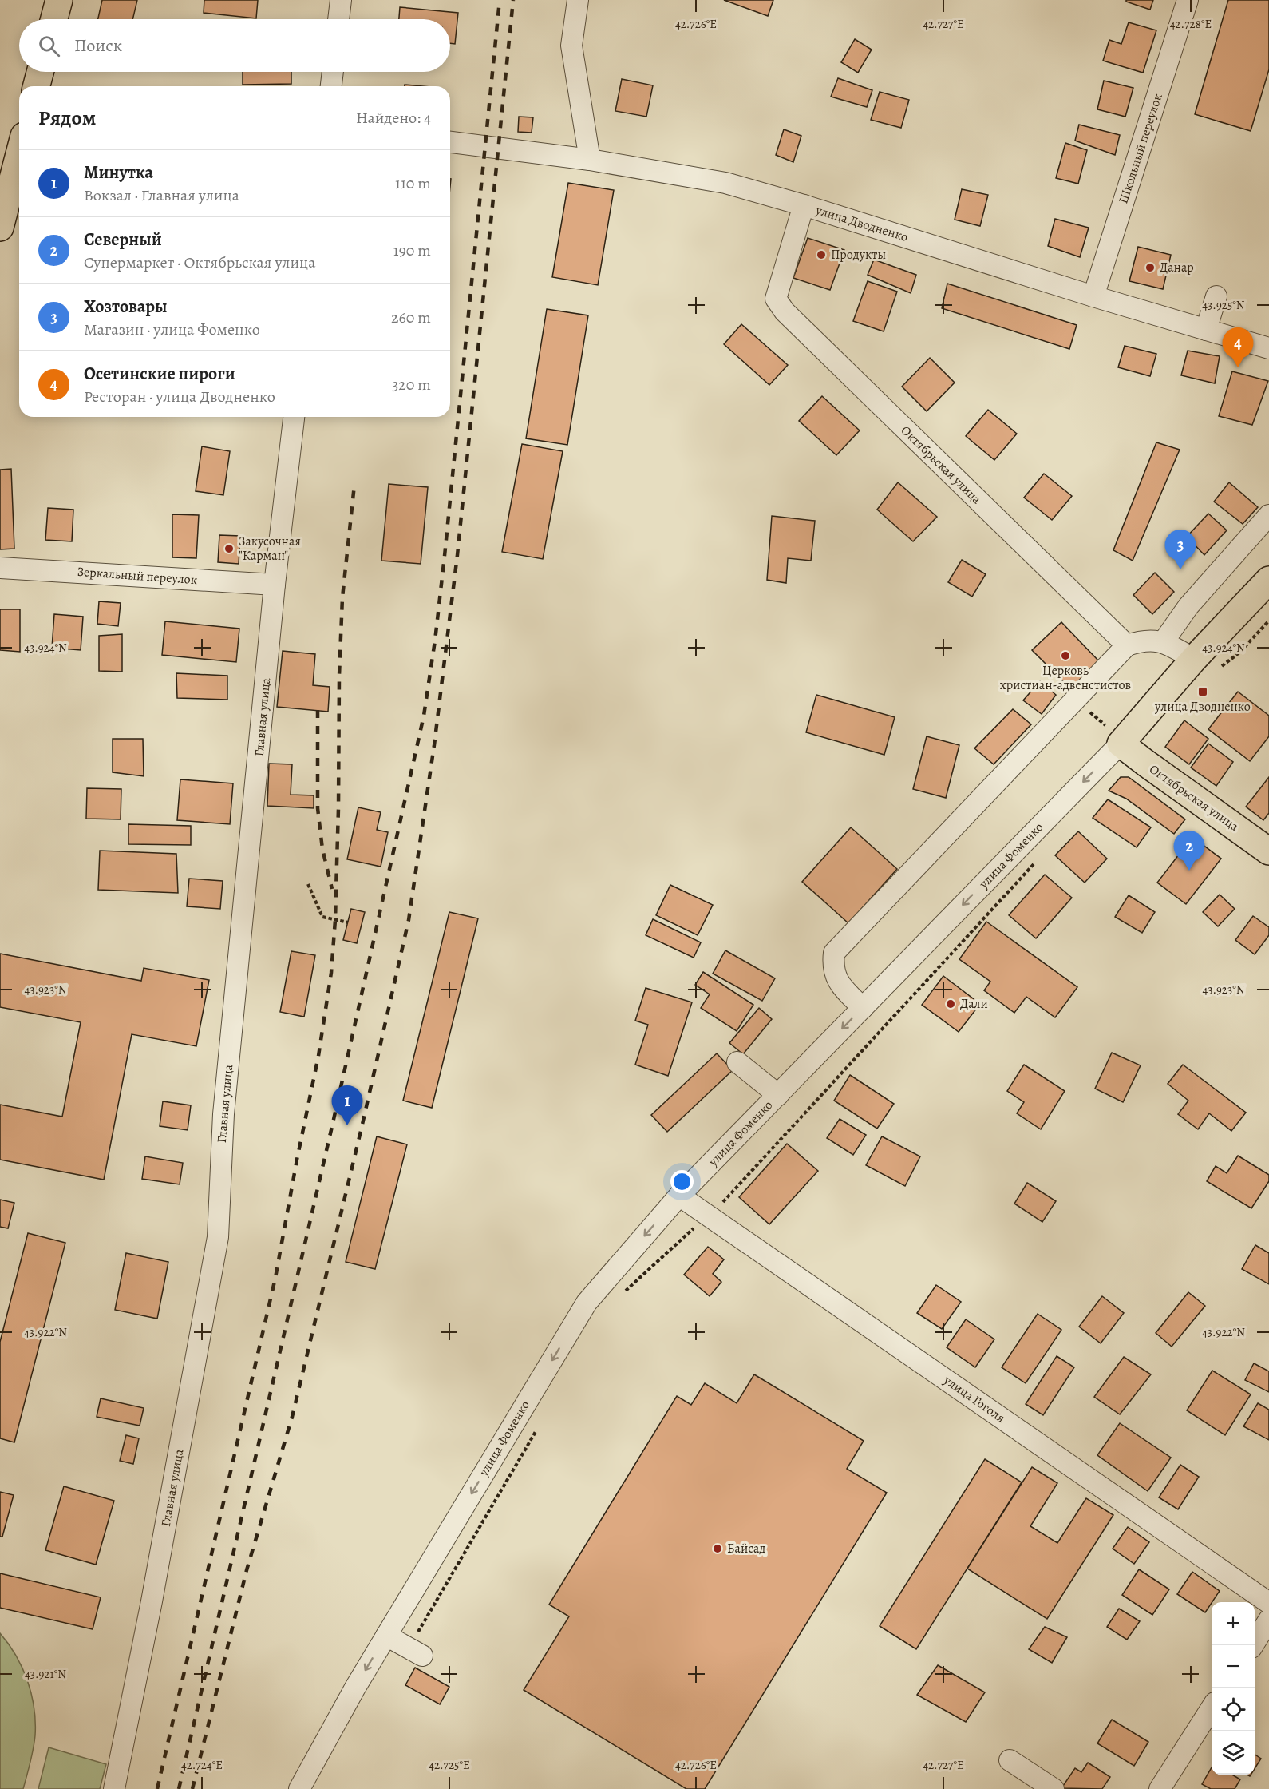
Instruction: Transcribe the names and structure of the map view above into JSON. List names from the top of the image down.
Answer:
{
  "streets": {
    "main road": ["Октябрьская улица", "улица Фоменко"],
    "street": [
      "Школьный переулок",
      "улица Дводненко",
      "Зеркальный переулок",
      "Главная улица",
      "улица Гоголя"
    ]
  },
  "crossings": [
    ["Школьный переулок", "улица Дводненко"],
    ["улица Дводненко", "Октябрьская улица"],
    ["Октябрьская улица", "улица Фоменко"],
    ["Зеркальный переулок", "Главная улица"],
    ["улица Фоменко", "улица Гоголя"]
  ],
  "one_way": ["улица Фоменко"],
  "places": {
    "other": [
      "Продукты",
      "Данар",
      "Закусочная \"Карман\"",
      "Церковь христиан-адвенстистов",
      "Дали",
      "Байсад"
    ],
    "transit": ["улица Дводненко"]
  },
  "page": {
    "search": "Поиск",
    "heading": ["Рядом", "Найдено: 4"],
    "list": [
      {
        "mark": "1",
        "name": "Минутка",
        "note": "Вокзал · Главная улица",
        "value": "110 m"
      },
      {
        "mark": "2",
        "name": "Северный",
        "note": "Супермаркет · Октябрьская улица",
        "value": "190 m"
      },
      {
        "mark": "3",
        "name": "Хозтовары",
        "note": "Магазин · улица Фоменко",
        "value": "260 m"
      },
      {
        "mark": "4",
        "name": "Осетинские пироги",
        "note": "Ресторан · улица Дводненко",
        "value": "320 m"
      }
    ],
    "pins": [
      "4",
      "3",
      "2",
      "1"
    ],
    "map_buttons": ["+", "−"]
  },
  "coordinates": [
    "42.726°E",
    "42.727°E",
    "42.728°E",
    "43.925°N",
    "43.924°N",
    "43.923°N",
    "43.922°N",
    "43.921°N",
    "42.724°E",
    "42.725°E"
  ]
}
